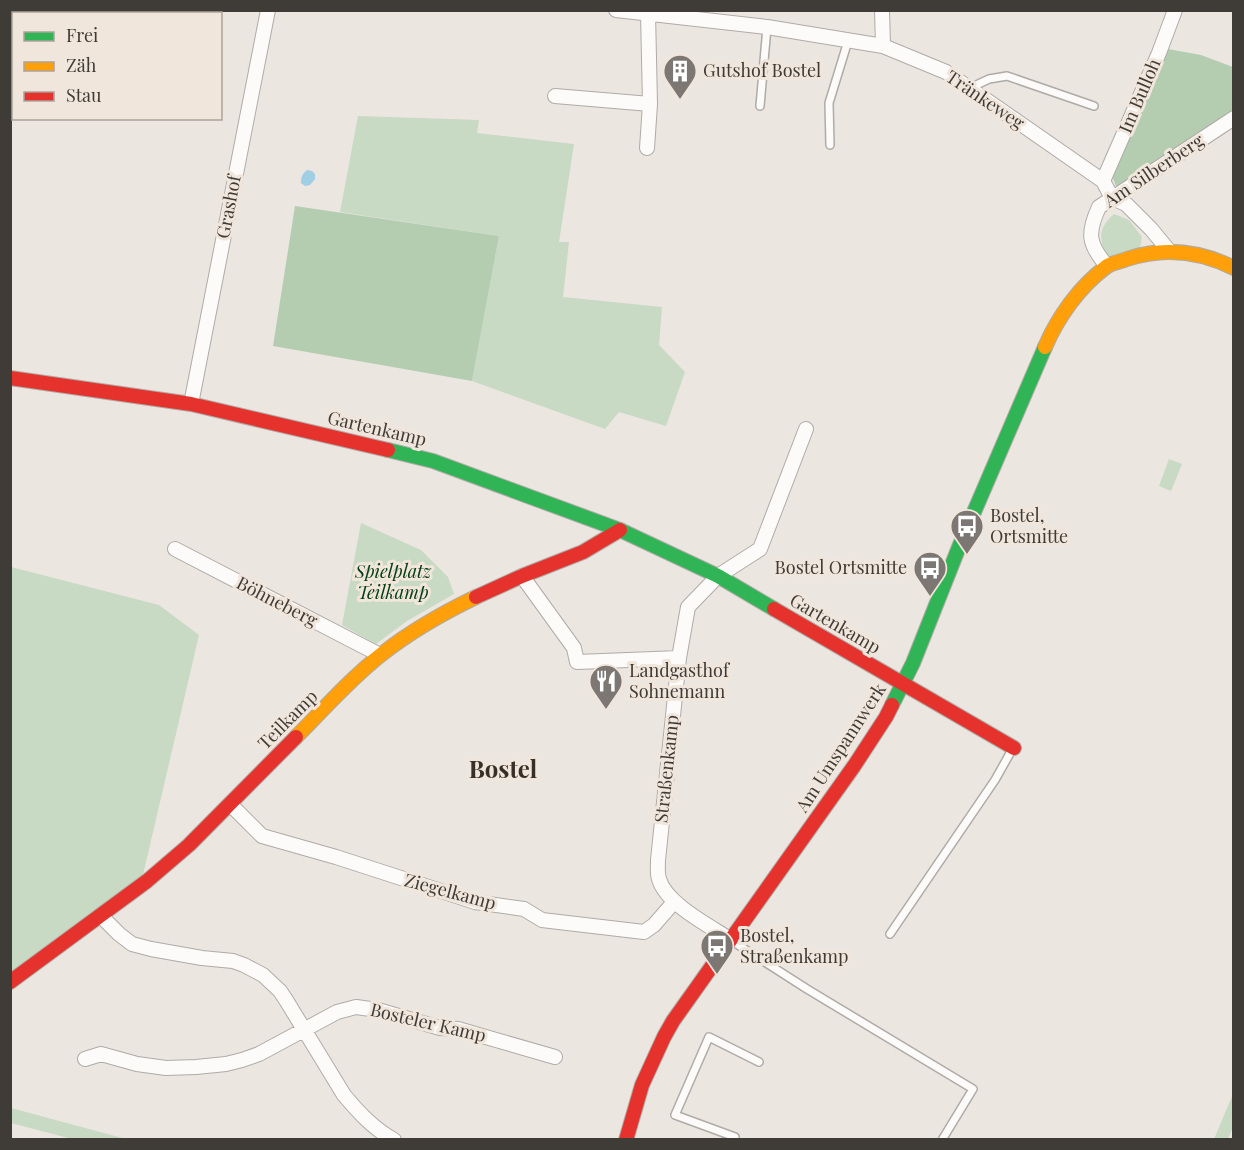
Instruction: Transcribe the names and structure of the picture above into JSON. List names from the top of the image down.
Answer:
{
  "streets": {
    "street": [
      "Im Bulloh",
      "Tränkeweg",
      "Am Silberberg",
      "Grashof",
      "Gartenkamp",
      "Böhneberg",
      "Teilkamp",
      "Am Umspannwerk",
      "Straßenkamp",
      "Ziegelkamp",
      "Bosteler Kamp"
    ]
  },
  "crossings": [
    ["Im Bulloh", "Tränkeweg"],
    ["Tränkeweg", "Am Silberberg"],
    ["Am Silberberg", "Am Umspannwerk"],
    ["Grashof", "Gartenkamp"],
    ["Gartenkamp", "Teilkamp"],
    ["Gartenkamp", "Am Umspannwerk"],
    ["Gartenkamp", "Straßenkamp"],
    ["Böhneberg", "Teilkamp"],
    ["Teilkamp", "Ziegelkamp"],
    ["Am Umspannwerk", "Straßenkamp"],
    ["Straßenkamp", "Ziegelkamp"]
  ],
  "districts": ["Bostel"],
  "parks": ["Spielplatz Teilkamp"],
  "places": {
    "building": ["Gutshof Bostel"],
    "bus stop": ["Bostel, Ortsmitte", "Bostel Ortsmitte", "Bostel, Straßenkamp"],
    "restaurant": ["Landgasthof Sohnemann"]
  },
  "legend": ["Frei", "Zäh", "Stau"]
}
